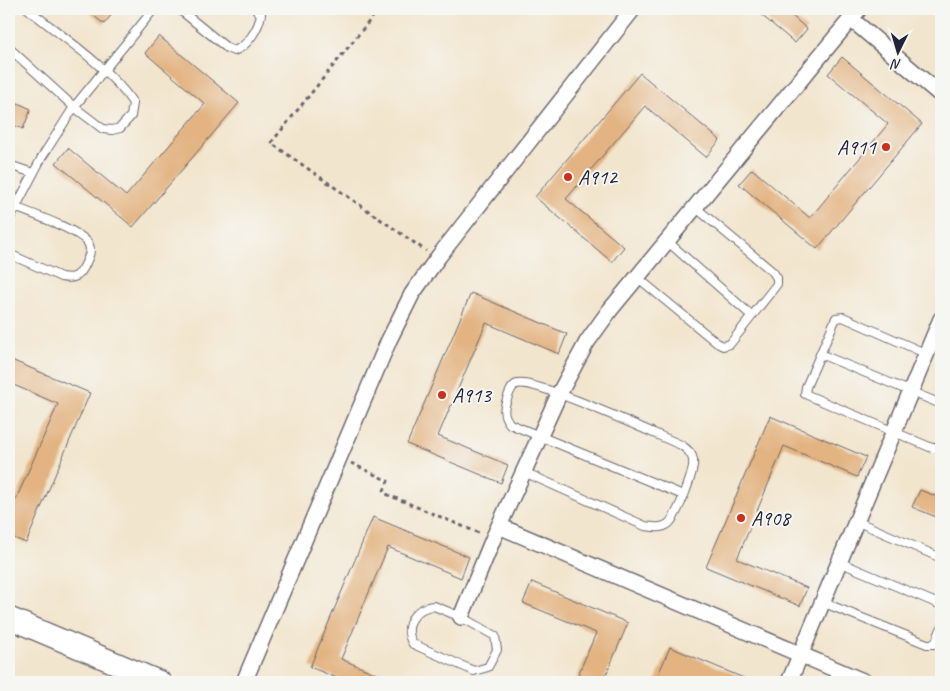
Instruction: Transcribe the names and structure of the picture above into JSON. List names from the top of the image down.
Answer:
{
  "places": [
    "A911",
    "A912",
    "A913",
    "A908"
  ],
  "north": "bottom"
}
